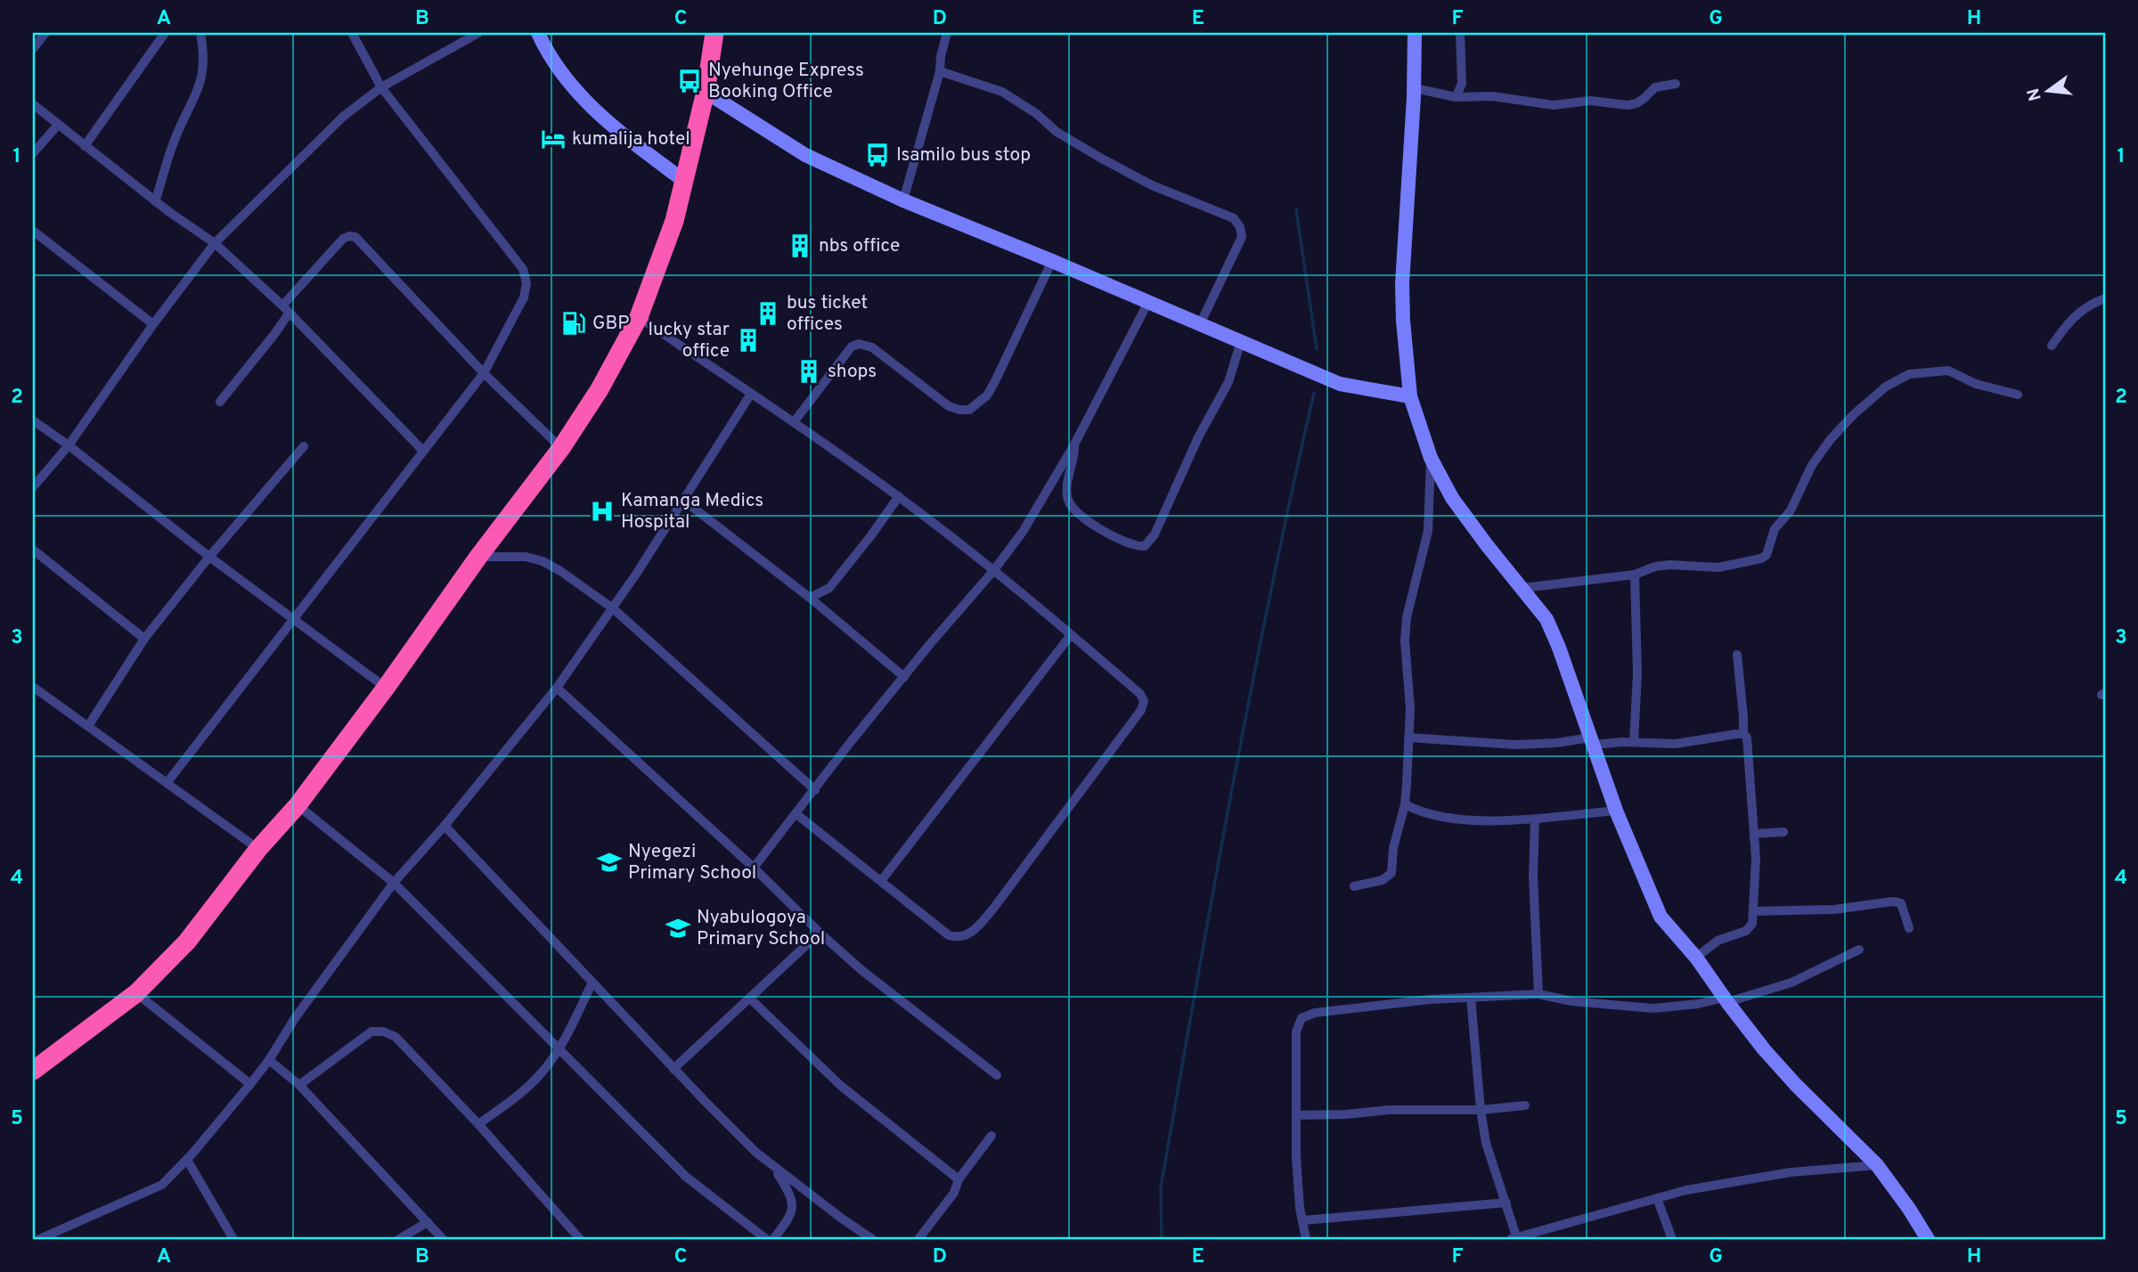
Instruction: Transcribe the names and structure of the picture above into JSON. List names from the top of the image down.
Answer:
{
  "places": {
    "bus stop": ["Nyehunge Express Booking Office", "Isamilo bus stop"],
    "hotel": ["kumalija hotel"],
    "building": [
      "nbs office",
      "bus ticket offices",
      "lucky star office",
      "shops"
    ],
    "fuel station": ["GBP"],
    "hospital": ["Kamanga Medics Hospital"],
    "school or university": ["Nyegezi Primary School", "Nyabulogoya Primary School"]
  },
  "north": "left",
  "grid": {
    "columns": [
      "A",
      "B",
      "C",
      "D",
      "E",
      "F",
      "G",
      "H"
    ],
    "rows": [
      "1",
      "2",
      "3",
      "4",
      "5"
    ]
  }
}
